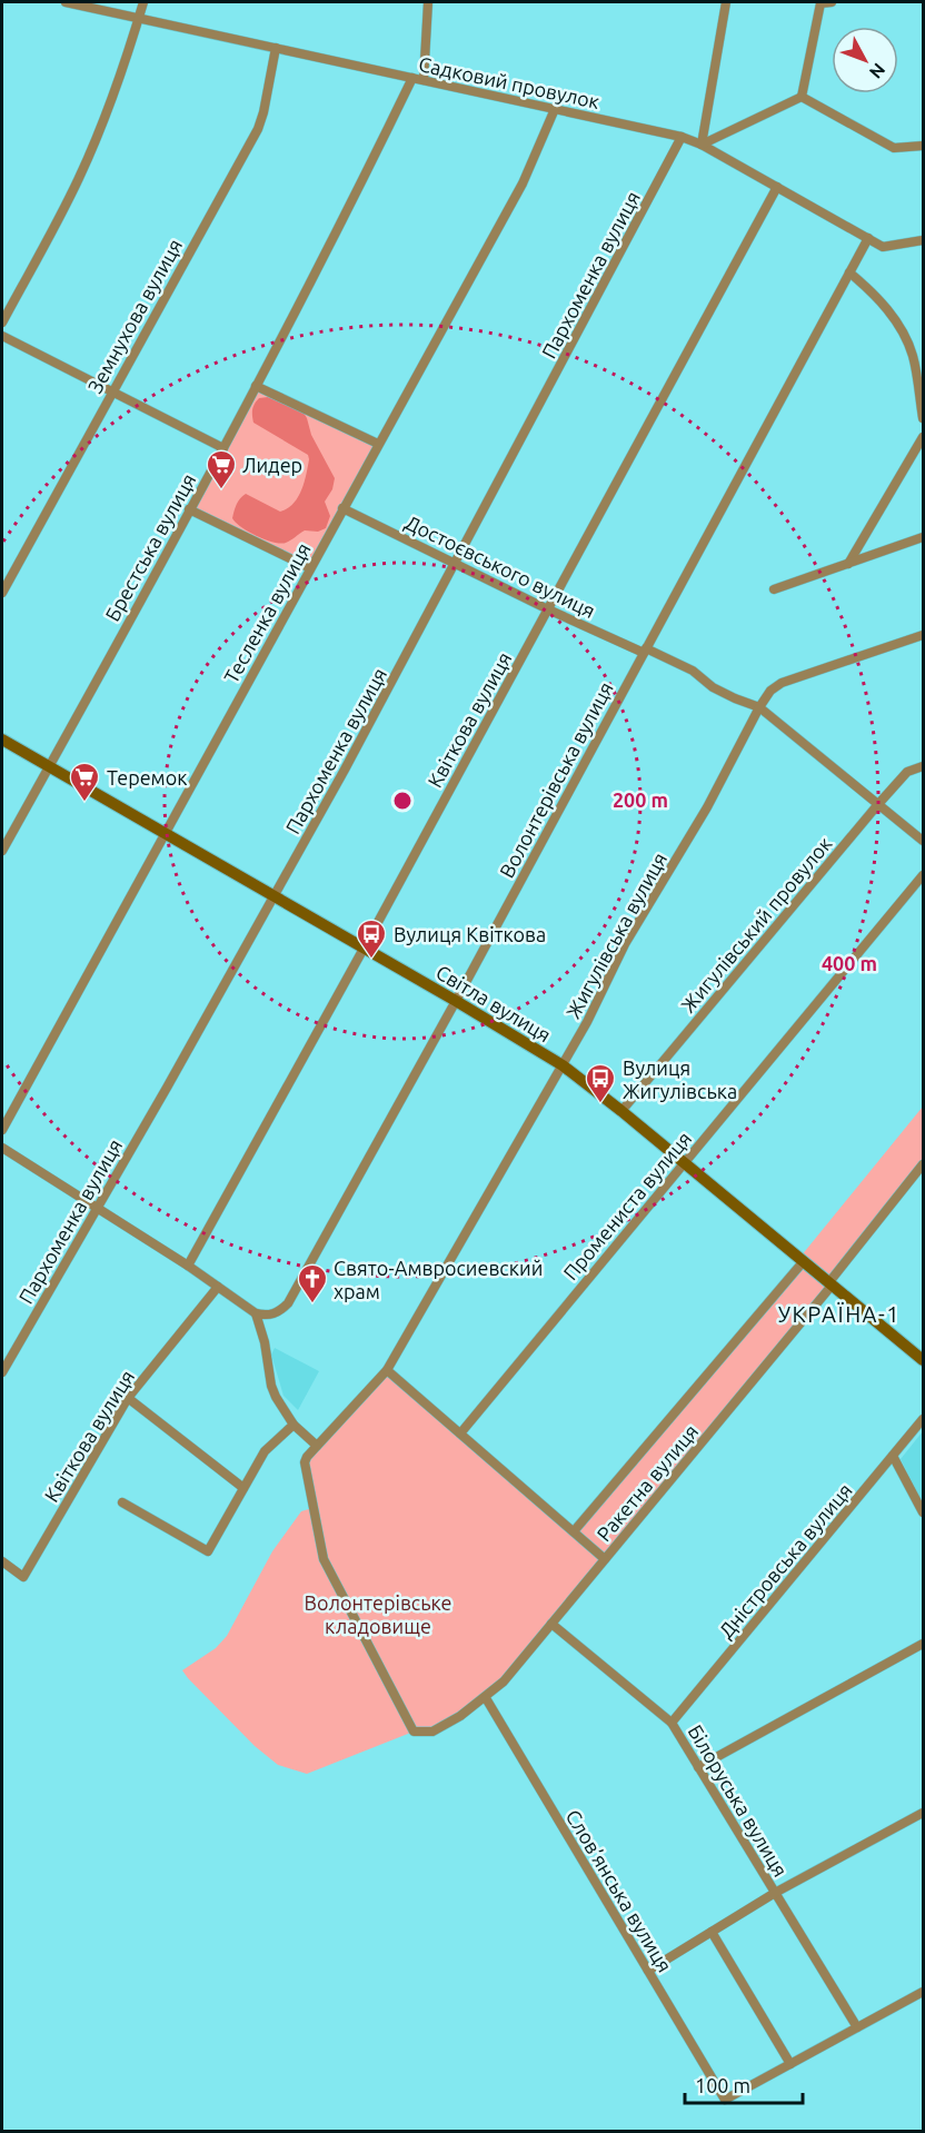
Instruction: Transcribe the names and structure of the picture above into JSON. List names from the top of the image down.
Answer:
{
  "streets": {
    "street": [
      "Садковий провулок",
      "Пархоменка вулиця",
      "Земнухова вулиця",
      "Брестська вулиця",
      "Достоєвського вулиця",
      "Тесленка вулиця",
      "Квіткова вулиця",
      "Волонтерівська вулиця",
      "Жигулівський провулок",
      "Жигулівська вулиця",
      "Світла вулиця",
      "Промениста вулиця",
      "Ракетна вулиця",
      "Дністровська вулиця",
      "Білоруська вулиця",
      "Слов’янська вулиця"
    ]
  },
  "crossings": [
    ["Садковий провулок", "Пархоменка вулиця"],
    ["Садковий провулок", "Земнухова вулиця"],
    ["Садковий провулок", "Брестська вулиця"],
    ["Садковий провулок", "Тесленка вулиця"],
    ["Садковий провулок", "Квіткова вулиця"],
    ["Садковий провулок", "Волонтерівська вулиця"],
    ["Пархоменка вулиця", "Достоєвського вулиця"],
    ["Пархоменка вулиця", "Світла вулиця"],
    ["Брестська вулиця", "Світла вулиця"],
    ["Достоєвського вулиця", "Тесленка вулиця"],
    ["Достоєвського вулиця", "Квіткова вулиця"],
    ["Достоєвського вулиця", "Волонтерівська вулиця"],
    ["Достоєвського вулиця", "Жигулівський провулок"],
    ["Достоєвського вулиця", "Жигулівська вулиця"],
    ["Тесленка вулиця", "Світла вулиця"],
    ["Квіткова вулиця", "Світла вулиця"],
    ["Волонтерівська вулиця", "Світла вулиця"],
    ["Жигулівський провулок", "Світла вулиця"],
    ["Жигулівська вулиця", "Світла вулиця"],
    ["Жигулівська вулиця", "Ракетна вулиця"],
    ["Світла вулиця", "Промениста вулиця"],
    ["Світла вулиця", "Ракетна вулиця"],
    ["Ракетна вулиця", "Білоруська вулиця"],
    ["Ракетна вулиця", "Слов’янська вулиця"],
    ["Дністровська вулиця", "Білоруська вулиця"]
  ],
  "districts": ["УКРАЇНА-1"],
  "parks": ["Волонтерівське кладовище"],
  "places": {
    "supermarket": ["Лидер", "Теремок"],
    "bus stop": ["Вулиця Квіткова", "Вулиця Жигулівська"],
    "church": ["Свято-Амвросиевский храм"]
  },
  "scale_bar": "100 m",
  "north": "bottom right",
  "rings": ["200 m", "400 m"]
}
